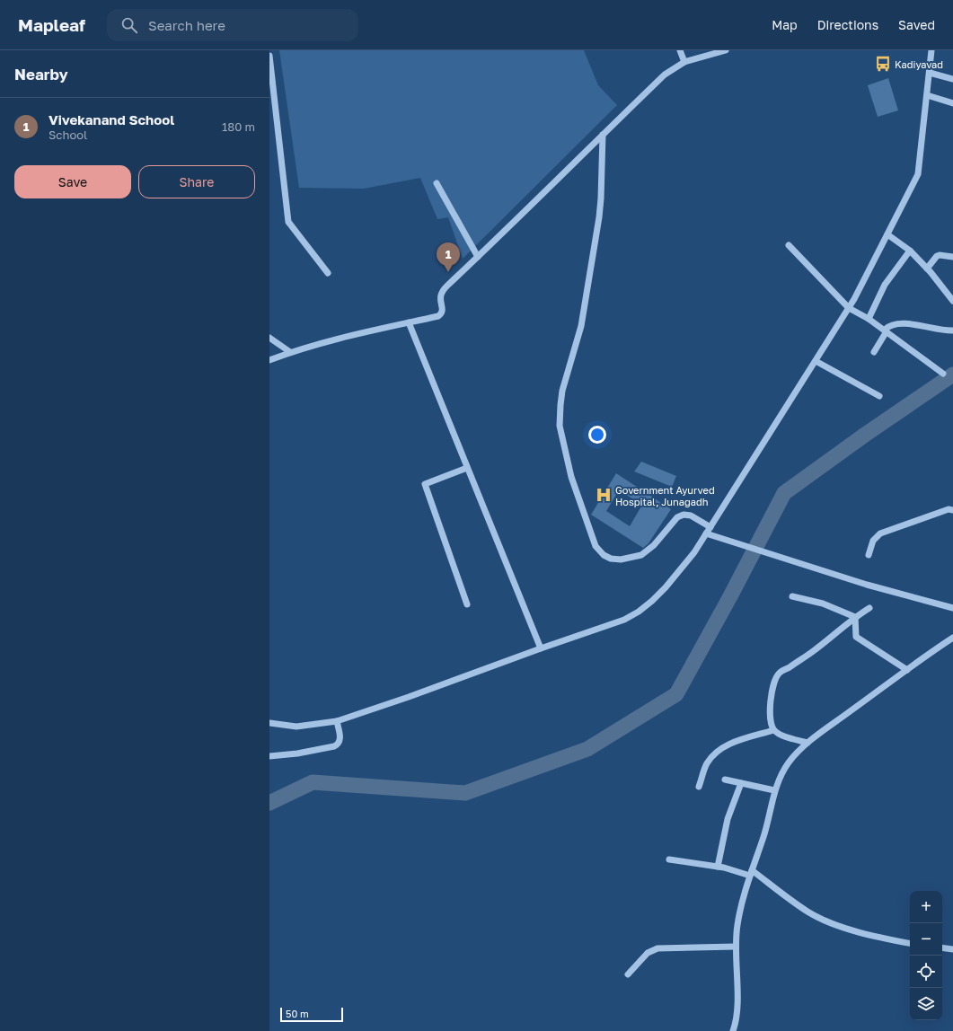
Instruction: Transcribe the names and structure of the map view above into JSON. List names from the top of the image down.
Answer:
{
  "places": {
    "bus stop": ["Kadiyavad"],
    "hospital": ["Government Ayurved Hospital, Junagadh"]
  },
  "scale_bar": "50 m",
  "page": {
    "header": "Mapleaf",
    "search": "Search here",
    "nav": ["Map", "Directions", "Saved"],
    "heading": "Nearby",
    "list": [
      {
        "mark": "1",
        "name": "Vivekanand School",
        "note": "School",
        "value": "180 m"
      }
    ],
    "buttons": ["Save", "Share"],
    "pins": "1",
    "map_buttons": ["+", "−"],
    "scale": "50 m"
  }
}
